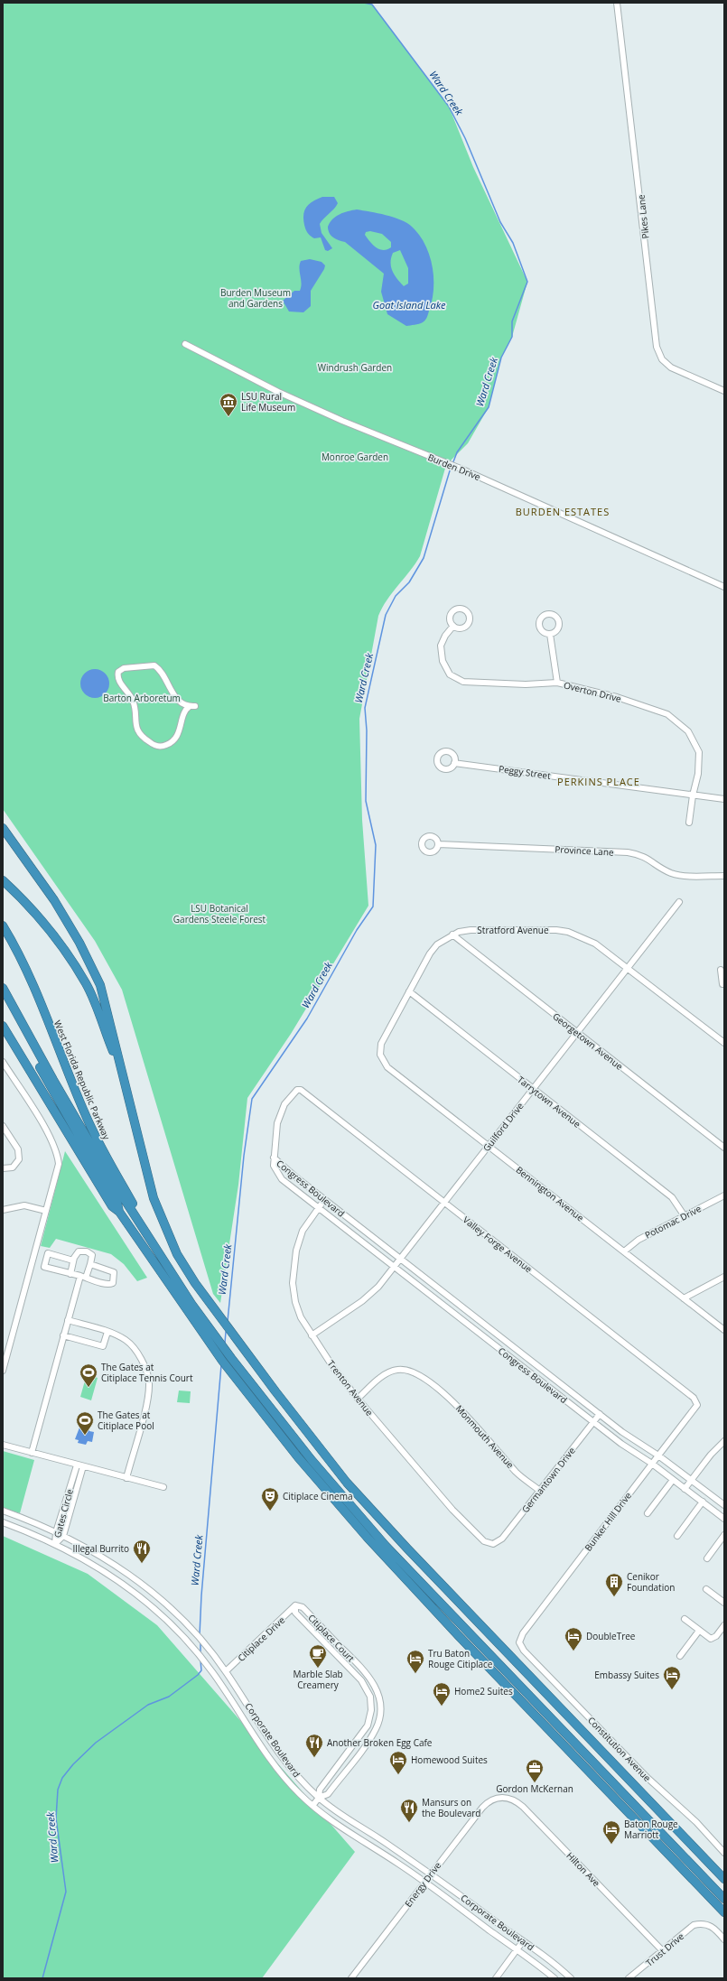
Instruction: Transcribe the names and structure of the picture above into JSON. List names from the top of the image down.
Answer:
{
  "streets": {
    "highway": ["West Florida Republic Parkway"],
    "street": [
      "Pikes Lane",
      "Burden Drive",
      "Overton Drive",
      "Peggy Street",
      "Province Lane",
      "Stratford Avenue",
      "Georgetown Avenue",
      "Tarrytown Avenue",
      "Guilford Drive",
      "Congress Boulevard",
      "Bennington Avenue",
      "Potomac Drive",
      "Valley Forge Avenue",
      "Trenton Avenue",
      "Monmouth Avenue",
      "Germantown Drive",
      "Gates Circle",
      "Bunker Hill Drive",
      "Citiplace Court",
      "Citiplace Drive",
      "Corporate Boulevard",
      "Constitution Avenue",
      "Hilton Ave",
      "Energy Drive",
      "Trust Drive"
    ]
  },
  "crossings": [
    ["Overton Drive", "Peggy Street"],
    ["Stratford Avenue", "Georgetown Avenue"],
    ["Stratford Avenue", "Tarrytown Avenue"],
    ["Stratford Avenue", "Guilford Drive"],
    ["Stratford Avenue", "Bennington Avenue"],
    ["Georgetown Avenue", "Guilford Drive"],
    ["Tarrytown Avenue", "Guilford Drive"],
    ["Tarrytown Avenue", "Potomac Drive"],
    ["Guilford Drive", "Congress Boulevard"],
    ["Guilford Drive", "Bennington Avenue"],
    ["Guilford Drive", "Valley Forge Avenue"],
    ["Guilford Drive", "Trenton Avenue"],
    ["Congress Boulevard", "Valley Forge Avenue"],
    ["Congress Boulevard", "Trenton Avenue"],
    ["Congress Boulevard", "Germantown Drive"],
    ["Congress Boulevard", "Bunker Hill Drive"],
    ["Bennington Avenue", "Potomac Drive"],
    ["Valley Forge Avenue", "Bunker Hill Drive"],
    ["Trenton Avenue", "Monmouth Avenue"],
    ["Trenton Avenue", "Germantown Drive"],
    ["Monmouth Avenue", "Germantown Drive"],
    ["Gates Circle", "Corporate Boulevard"],
    ["Bunker Hill Drive", "Constitution Avenue"],
    ["Citiplace Court", "Citiplace Drive"],
    ["Citiplace Court", "Corporate Boulevard"],
    ["Citiplace Drive", "Corporate Boulevard"],
    ["Corporate Boulevard", "Energy Drive"],
    ["Hilton Ave", "Energy Drive"],
    ["Hilton Ave", "Trust Drive"]
  ],
  "districts": ["BURDEN ESTATES", "PERKINS PLACE"],
  "water": ["Ward Creek", "Goat Island Lake"],
  "parks": [
    "Burden Museum and Gardens",
    "Windrush Garden",
    "Monroe Garden",
    "Barton Arboretum",
    "LSU Botanical Gardens Steele Forest"
  ],
  "places": {
    "museum": ["LSU Rural Life Museum"],
    "sports": ["The Gates at Citiplace Tennis Court", "The Gates at Citiplace Pool"],
    "theatre": ["Citiplace Cinema"],
    "restaurant": ["Illegal Burrito", "Another Broken Egg Cafe", "Mansurs on the Boulevard"],
    "building": ["Cenikor Foundation"],
    "hotel": [
      "DoubleTree",
      "Tru Baton Rouge Citiplace",
      "Embassy Suites",
      "Home2 Suites",
      "Homewood Suites",
      "Baton Rouge Marriott"
    ],
    "cafe": ["Marble Slab Creamery"],
    "office": ["Gordon McKernan"]
  }
}
